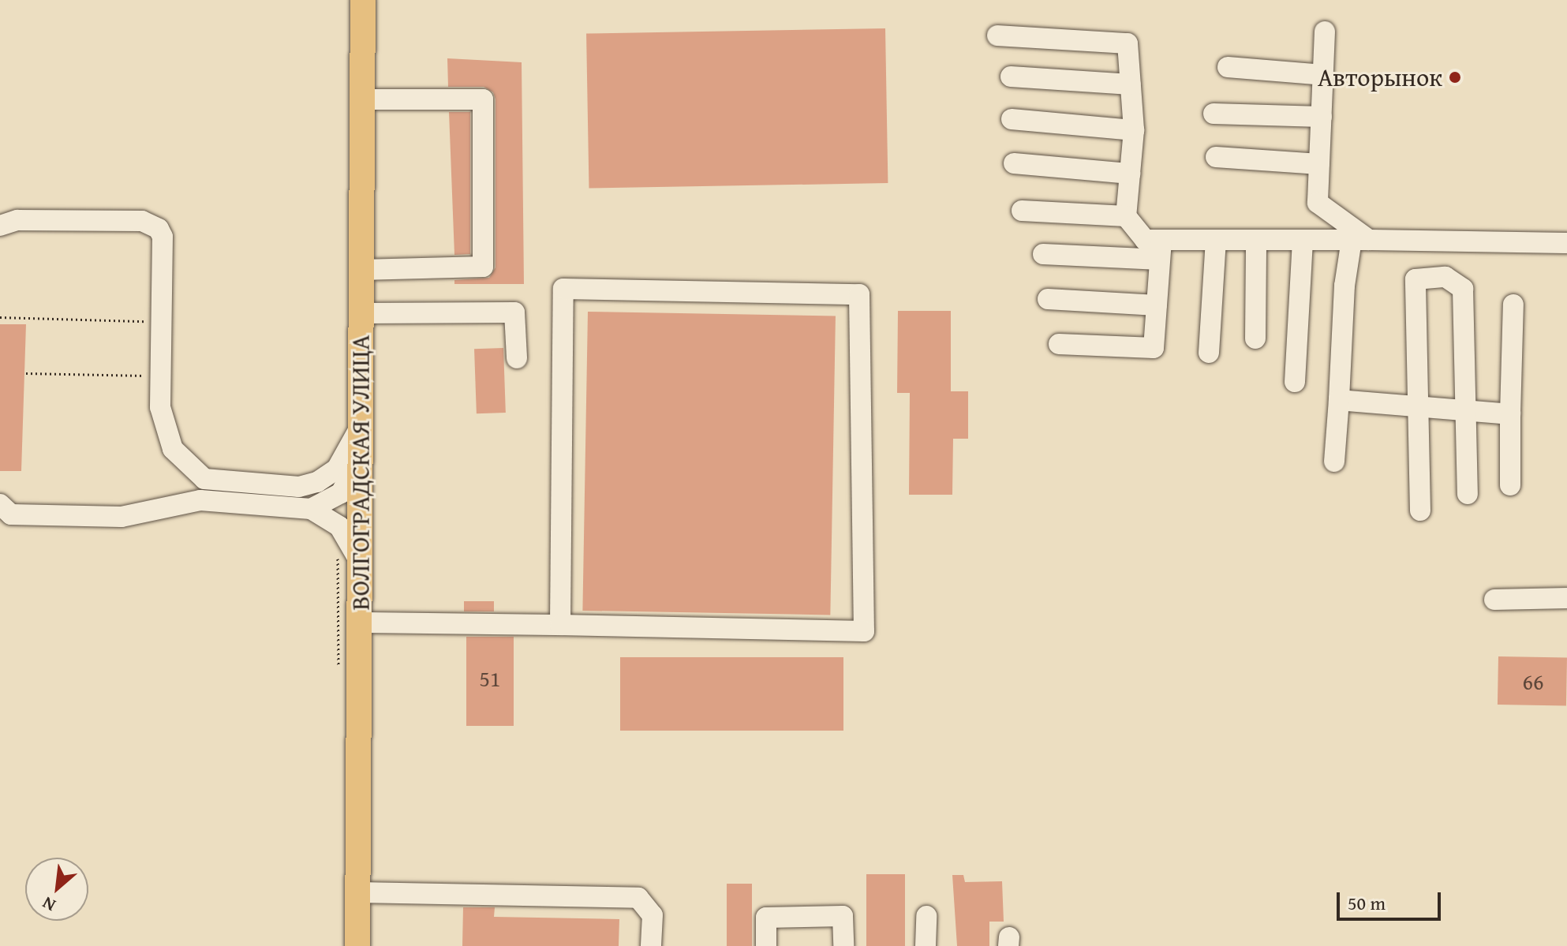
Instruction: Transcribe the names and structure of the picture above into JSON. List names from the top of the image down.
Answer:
{
  "streets": {
    "main road": ["ВОЛГОГРАДСКАЯ УЛИЦА"]
  },
  "places": ["Авторынок"],
  "house_numbers": ["51", "66"],
  "scale_bar": "50 m",
  "north": "bottom left"
}
